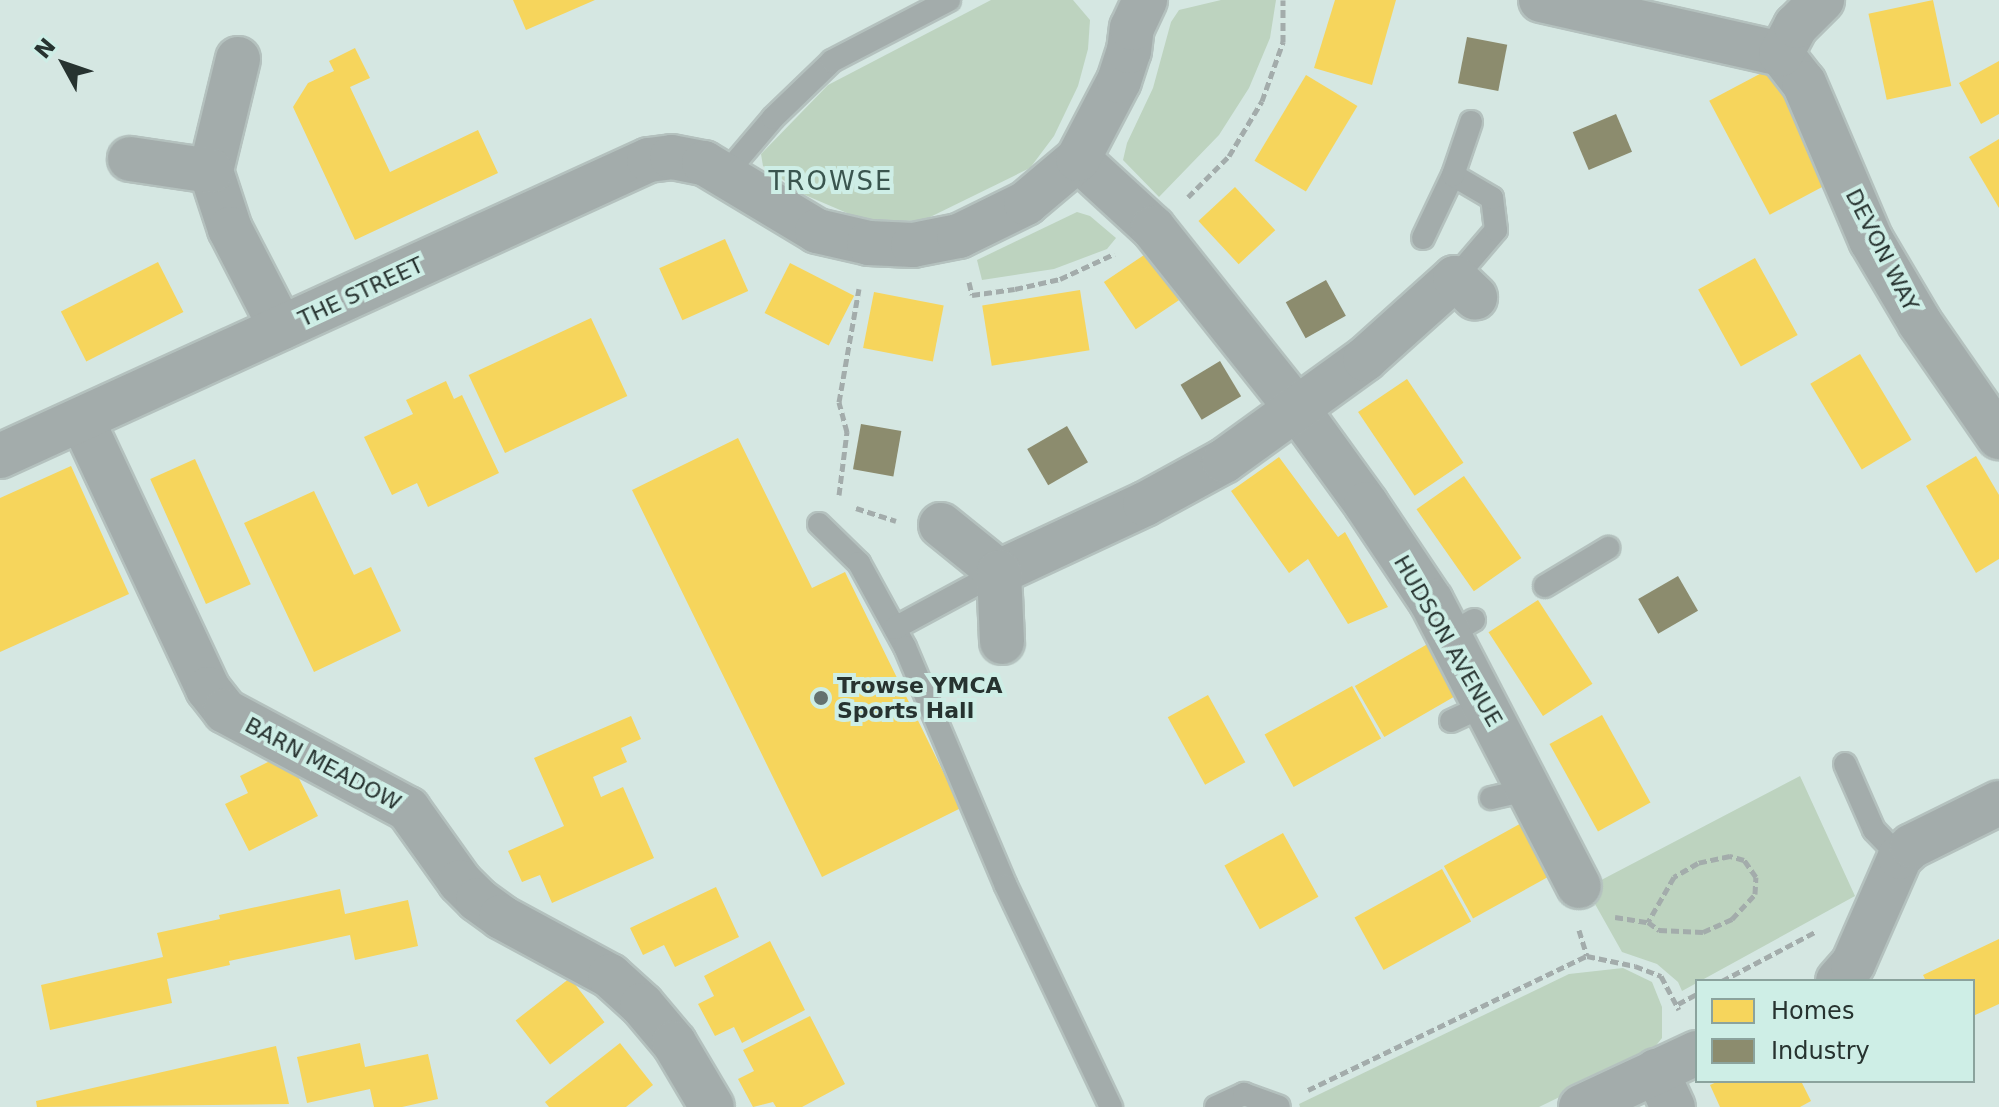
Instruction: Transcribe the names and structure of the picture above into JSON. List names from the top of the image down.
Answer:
{
  "streets": {
    "street": [
      "DEVON WAY",
      "THE STREET",
      "HUDSON AVENUE",
      "BARN MEADOW"
    ]
  },
  "crossings": [
    ["THE STREET", "HUDSON AVENUE"],
    ["THE STREET", "BARN MEADOW"]
  ],
  "districts": ["TROWSE"],
  "places": ["Trowse YMCA Sports Hall"],
  "legend": ["Homes", "Industry"],
  "north": "top left"
}
